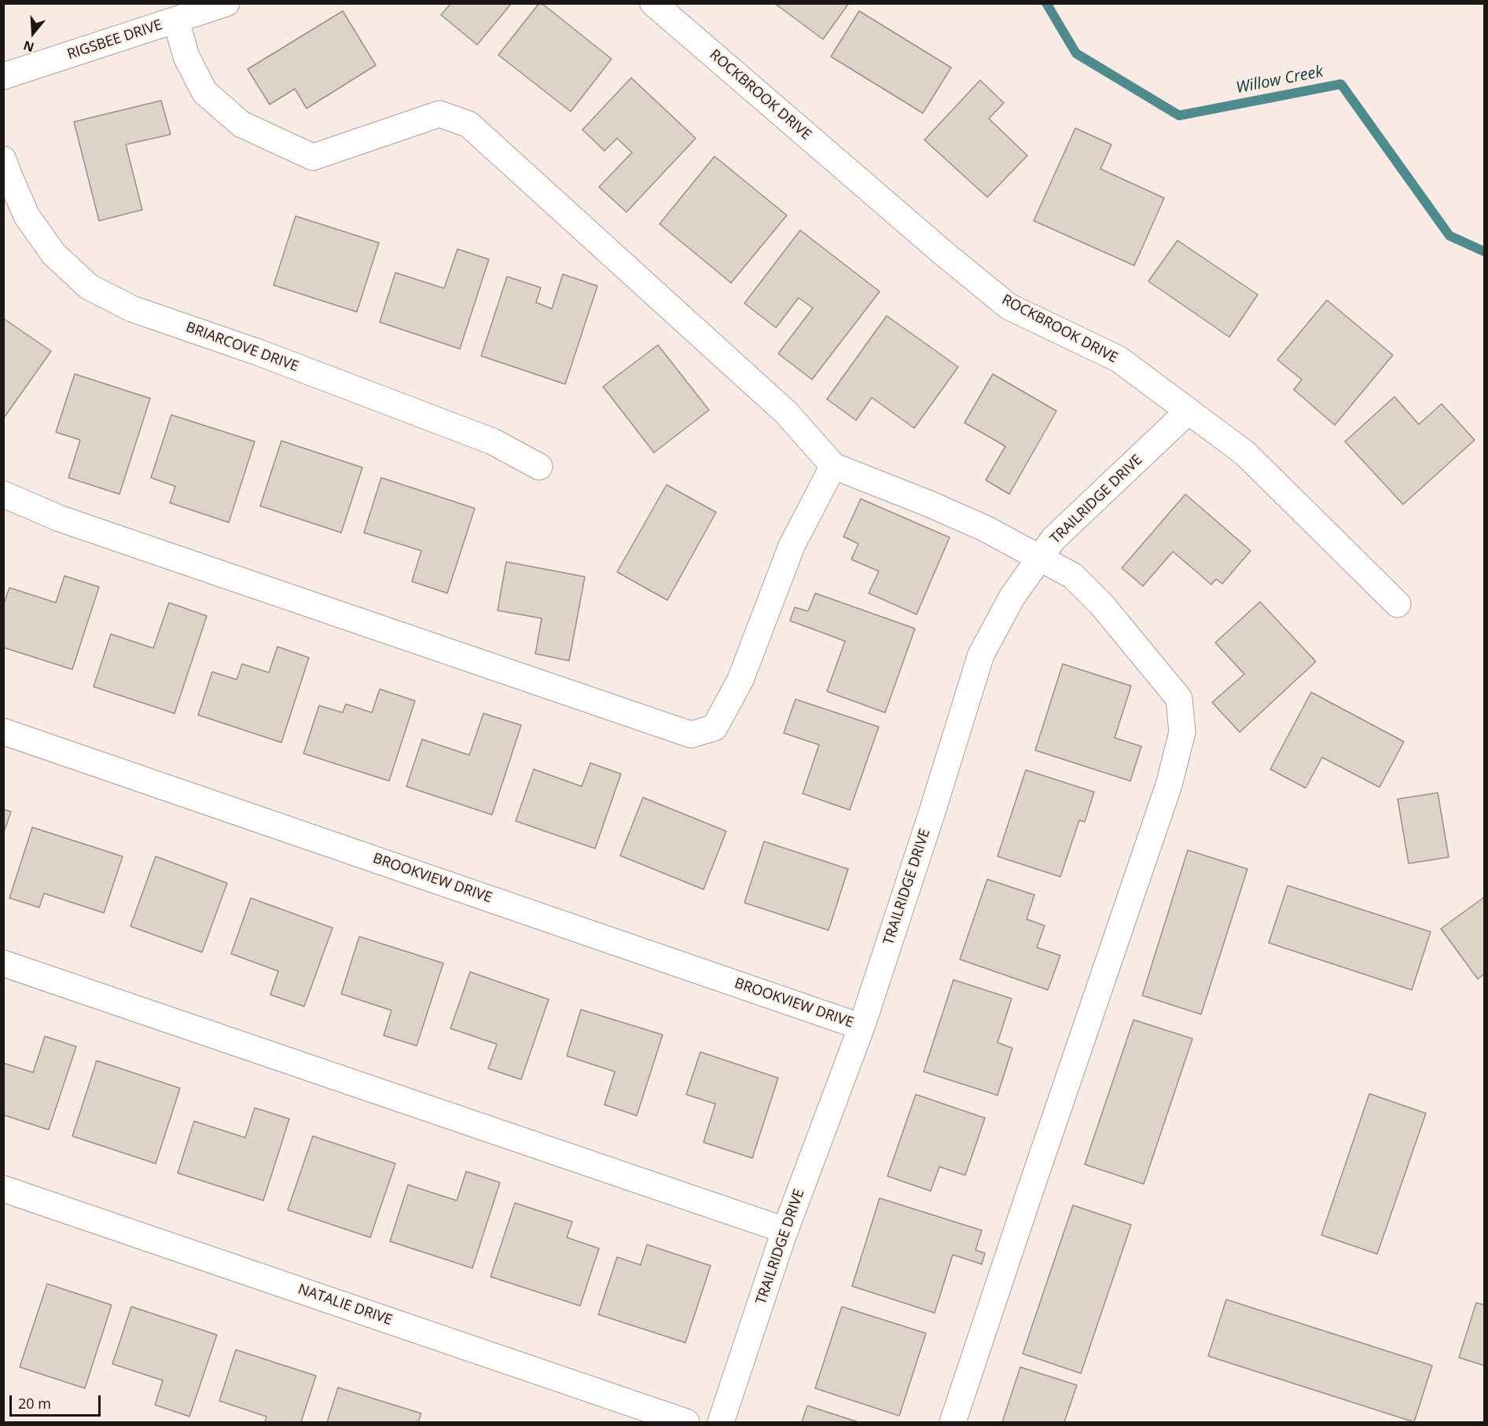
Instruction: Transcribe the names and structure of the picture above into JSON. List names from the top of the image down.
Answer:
{
  "streets": {
    "street": [
      "RIGSBEE DRIVE",
      "ROCKBROOK DRIVE",
      "BRIARCOVE DRIVE",
      "TRAILRIDGE DRIVE",
      "BROOKVIEW DRIVE",
      "NATALIE DRIVE"
    ]
  },
  "crossings": [
    ["ROCKBROOK DRIVE", "TRAILRIDGE DRIVE"],
    ["TRAILRIDGE DRIVE", "BROOKVIEW DRIVE"]
  ],
  "water": ["Willow Creek"],
  "scale_bar": "20 m",
  "north": "bottom"
}
